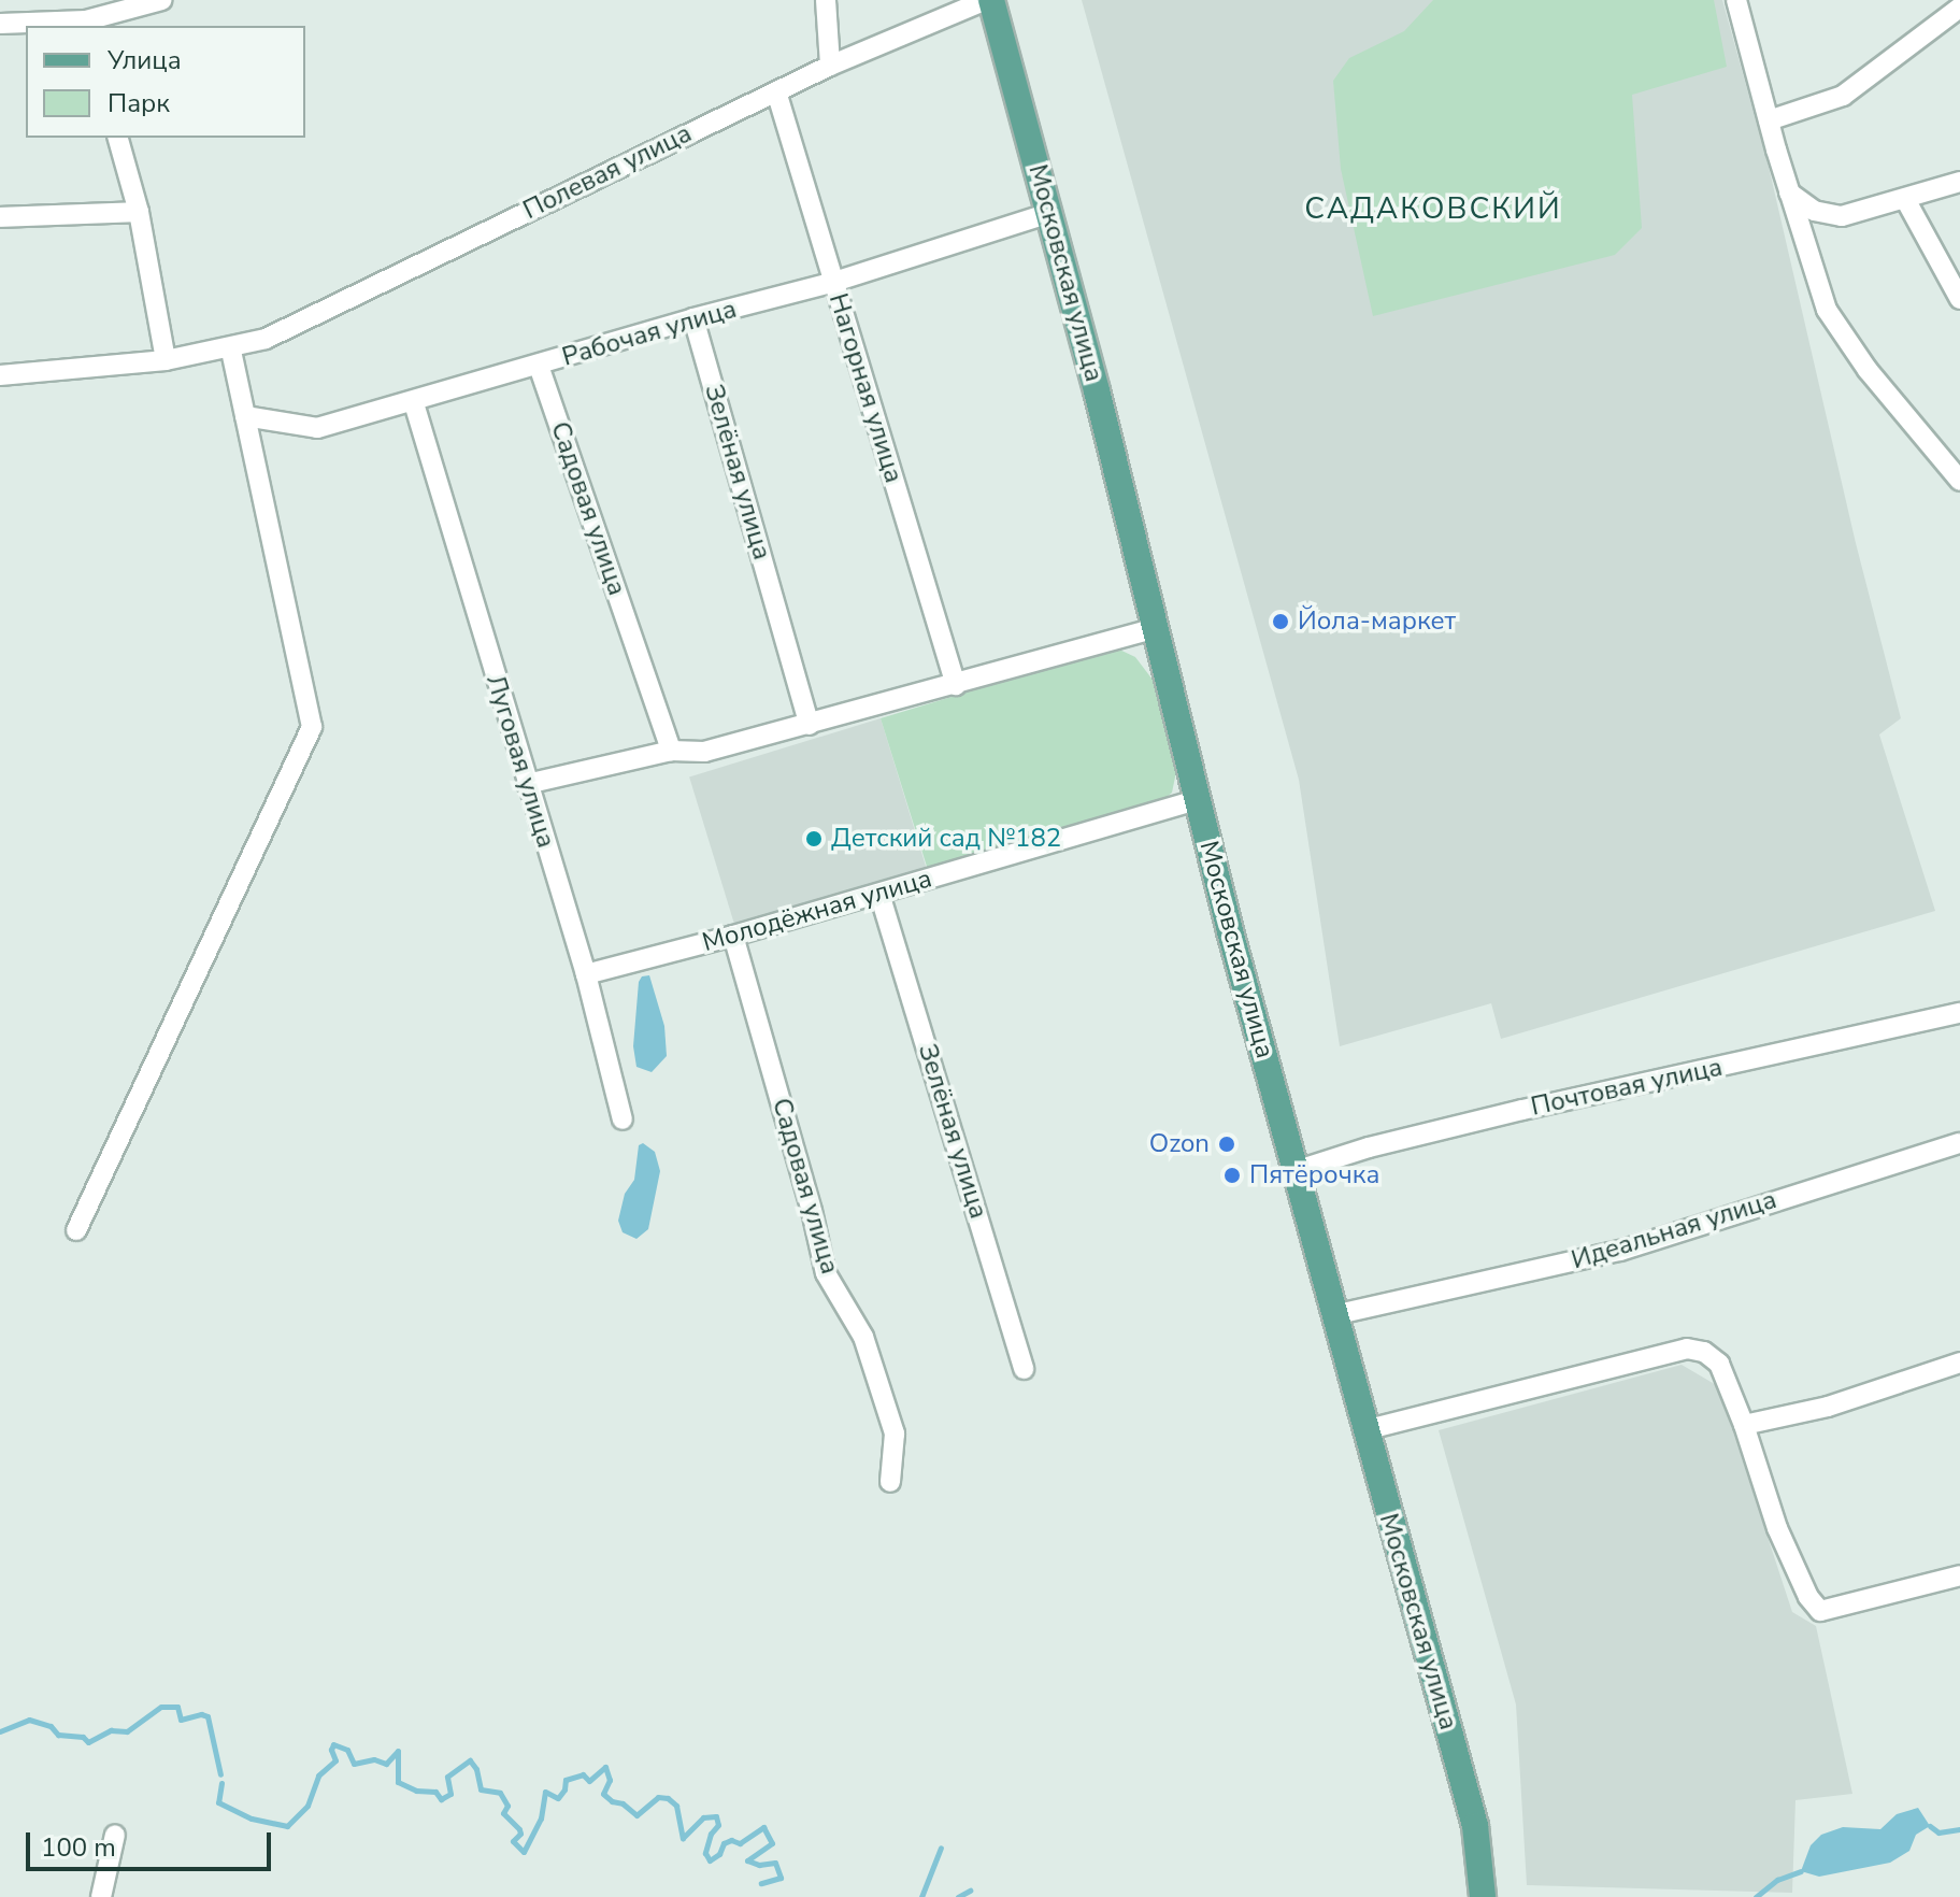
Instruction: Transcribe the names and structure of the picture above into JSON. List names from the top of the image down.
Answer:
{
  "streets": {
    "main road": ["Московская улица"],
    "street": [
      "Полевая улица",
      "Рабочая улица",
      "Нагорная улица",
      "Зелёная улица",
      "Садовая улица",
      "Луговая улица",
      "Молодёжная улица",
      "Почтовая улица",
      "Идеальная улица"
    ]
  },
  "crossings": [
    ["Полевая улица", "Московская улица"],
    ["Полевая улица", "Нагорная улица"],
    ["Московская улица", "Рабочая улица"],
    ["Московская улица", "Молодёжная улица"],
    ["Московская улица", "Почтовая улица"],
    ["Московская улица", "Идеальная улица"],
    ["Рабочая улица", "Нагорная улица"],
    ["Рабочая улица", "Зелёная улица"],
    ["Рабочая улица", "Садовая улица"],
    ["Рабочая улица", "Луговая улица"],
    ["Зелёная улица", "Молодёжная улица"],
    ["Садовая улица", "Молодёжная улица"],
    ["Луговая улица", "Молодёжная улица"]
  ],
  "districts": ["САДАКОВСКИЙ"],
  "places": [
    "Йола-маркет",
    "Детский сад №182",
    "Ozon",
    "Пятёрочка"
  ],
  "legend": ["Улица", "Парк"],
  "scale_bar": "100 m"
}
